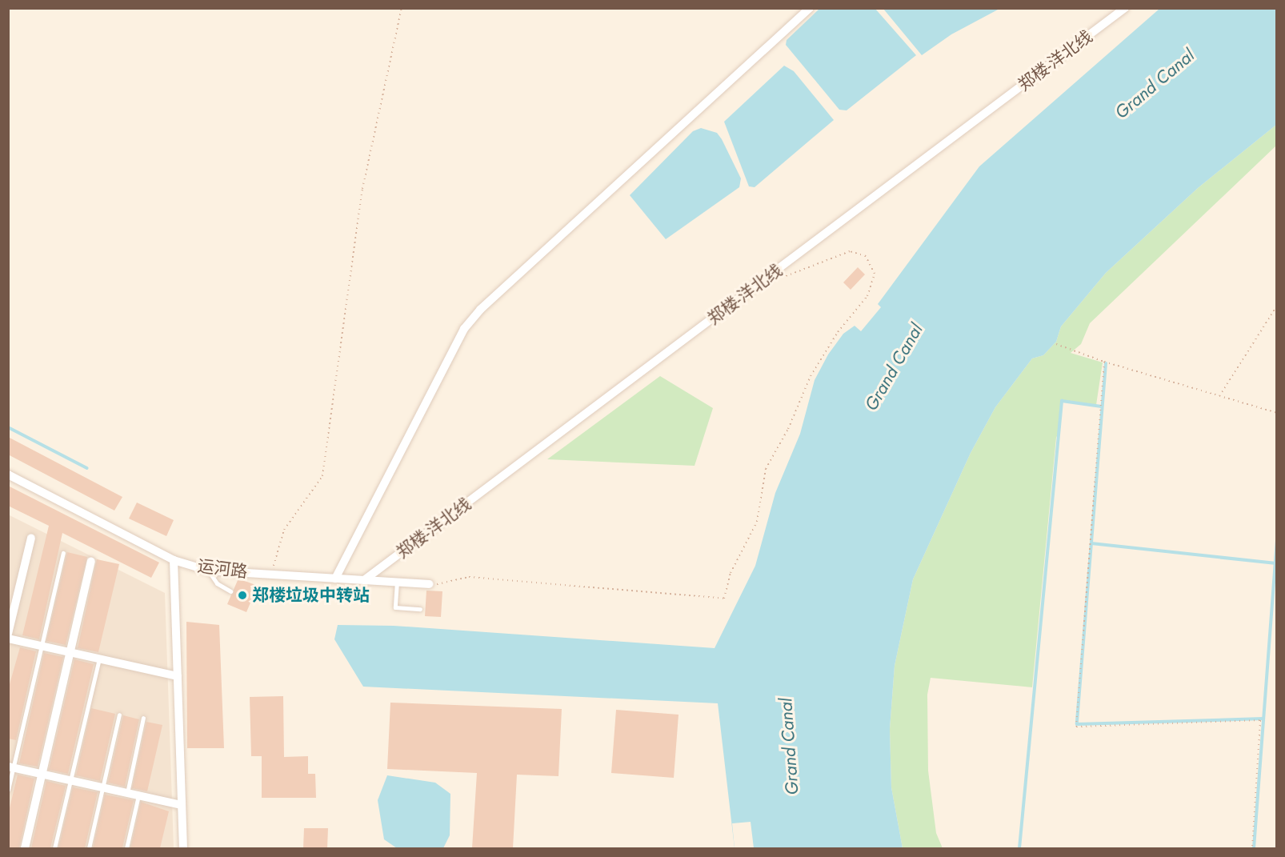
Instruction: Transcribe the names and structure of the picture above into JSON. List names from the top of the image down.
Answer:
{
  "streets": {
    "street": ["郑楼-洋北线", "运河路"]
  },
  "crossings": [
    ["郑楼-洋北线", "运河路"]
  ],
  "water": ["Grand Canal"],
  "places": ["郑楼垃圾中转站"]
}
